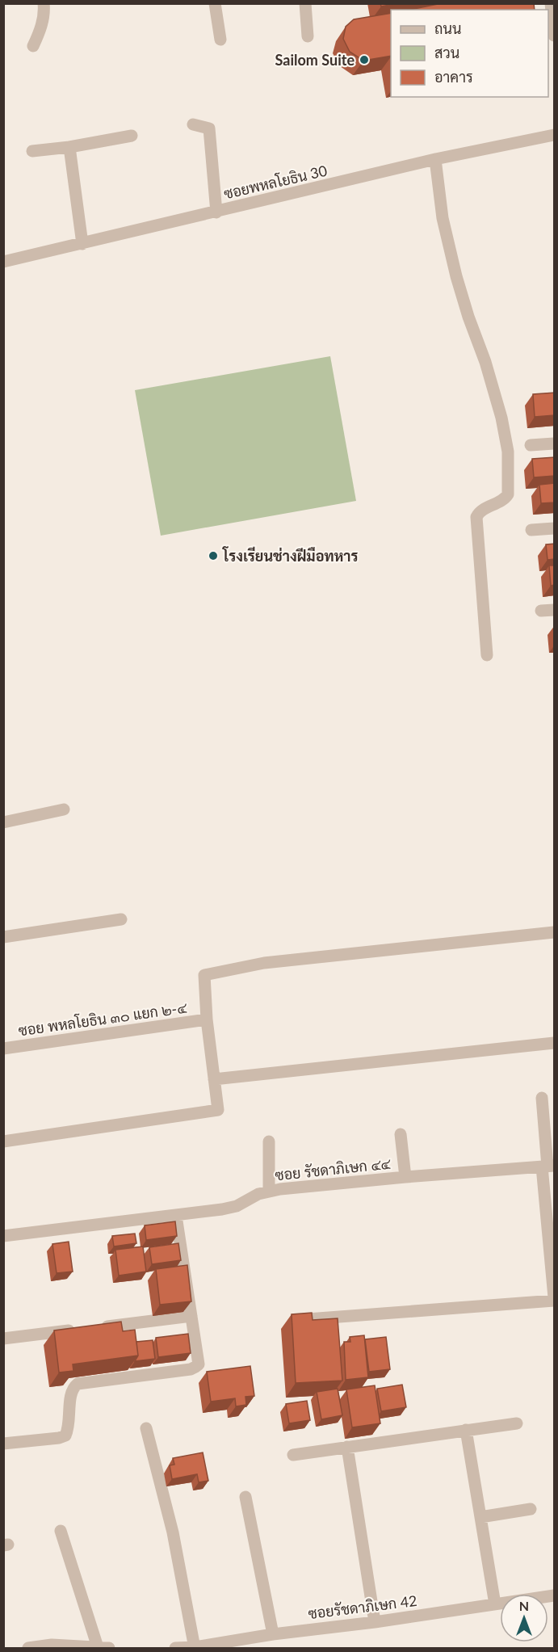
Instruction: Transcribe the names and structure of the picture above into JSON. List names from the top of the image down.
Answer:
{
  "streets": {
    "street": [
      "ซอยพหลโยธิน 30",
      "ซอย พหลโยธิน ๓๐ แยก ๒-๔",
      "ซอย รัชดาภิเษก ๔๔",
      "ซอยรัชดาภิเษก 42"
    ]
  },
  "places": ["Sailom Suite", "โรงเรียนช่างฝีมือทหาร"],
  "legend": ["ถนน", "สวน", "อาคาร"],
  "north": "top"
}
